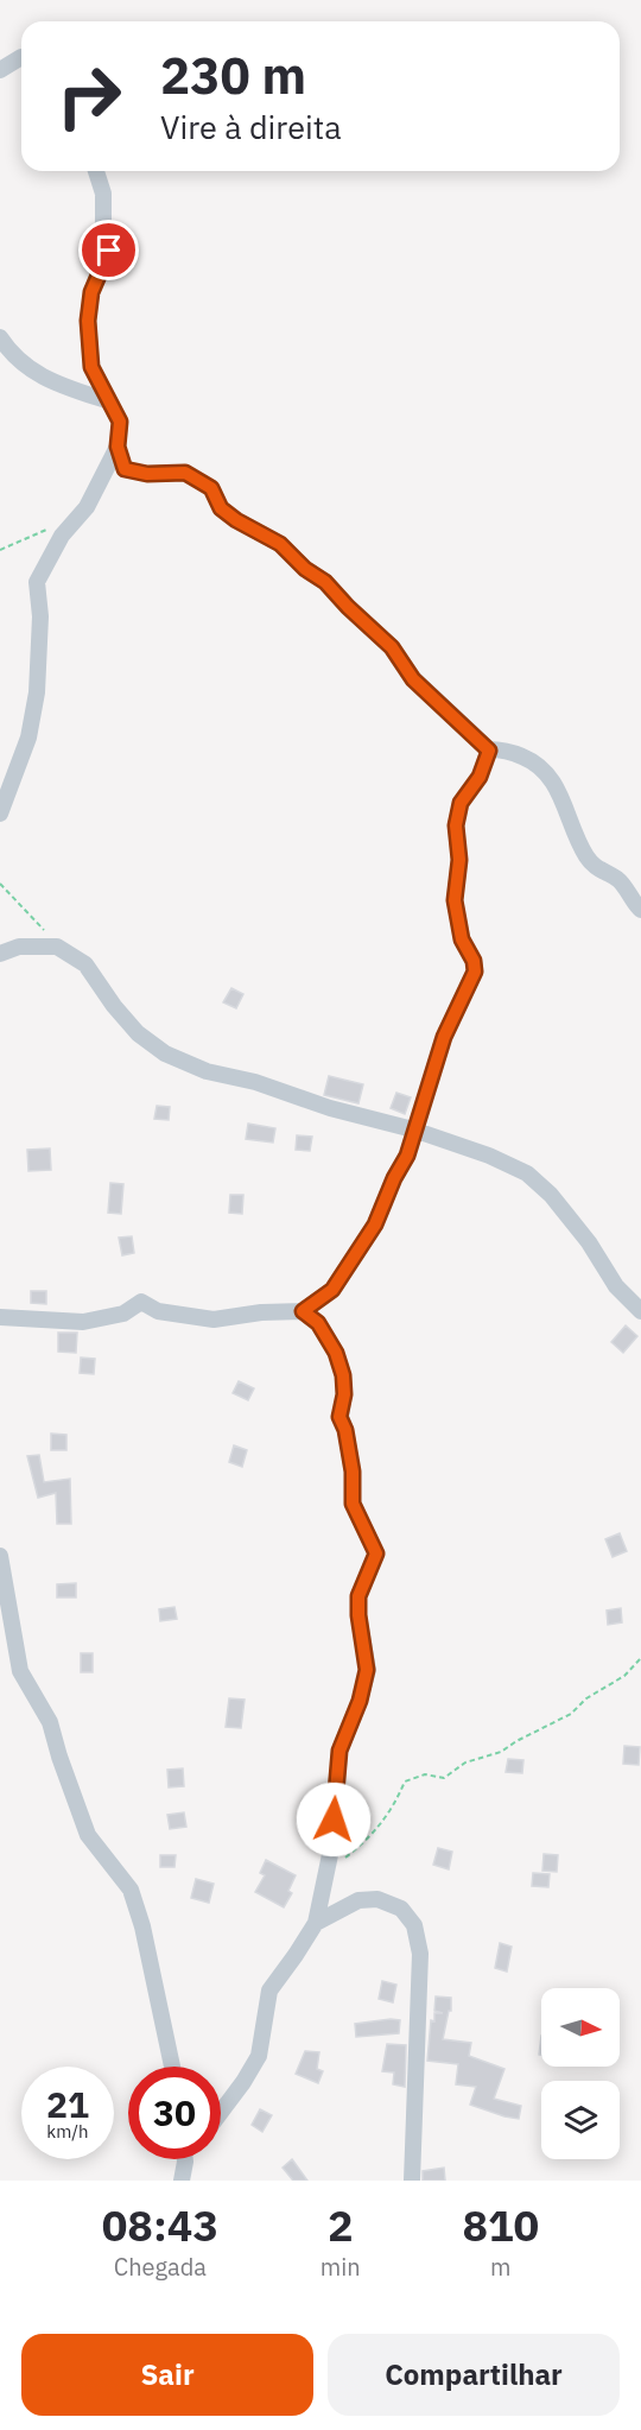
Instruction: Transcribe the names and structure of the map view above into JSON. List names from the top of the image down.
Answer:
{
  "north": "right",
  "page": {
    "turn": ["230 m", "Vire à direita"],
    "speed": "21 km/h",
    "limit": "30",
    "eta": [
      "08:43",
      "Chegada",
      "2",
      "min",
      "810",
      "m"
    ],
    "buttons": ["Sair", "Compartilhar"]
  }
}
